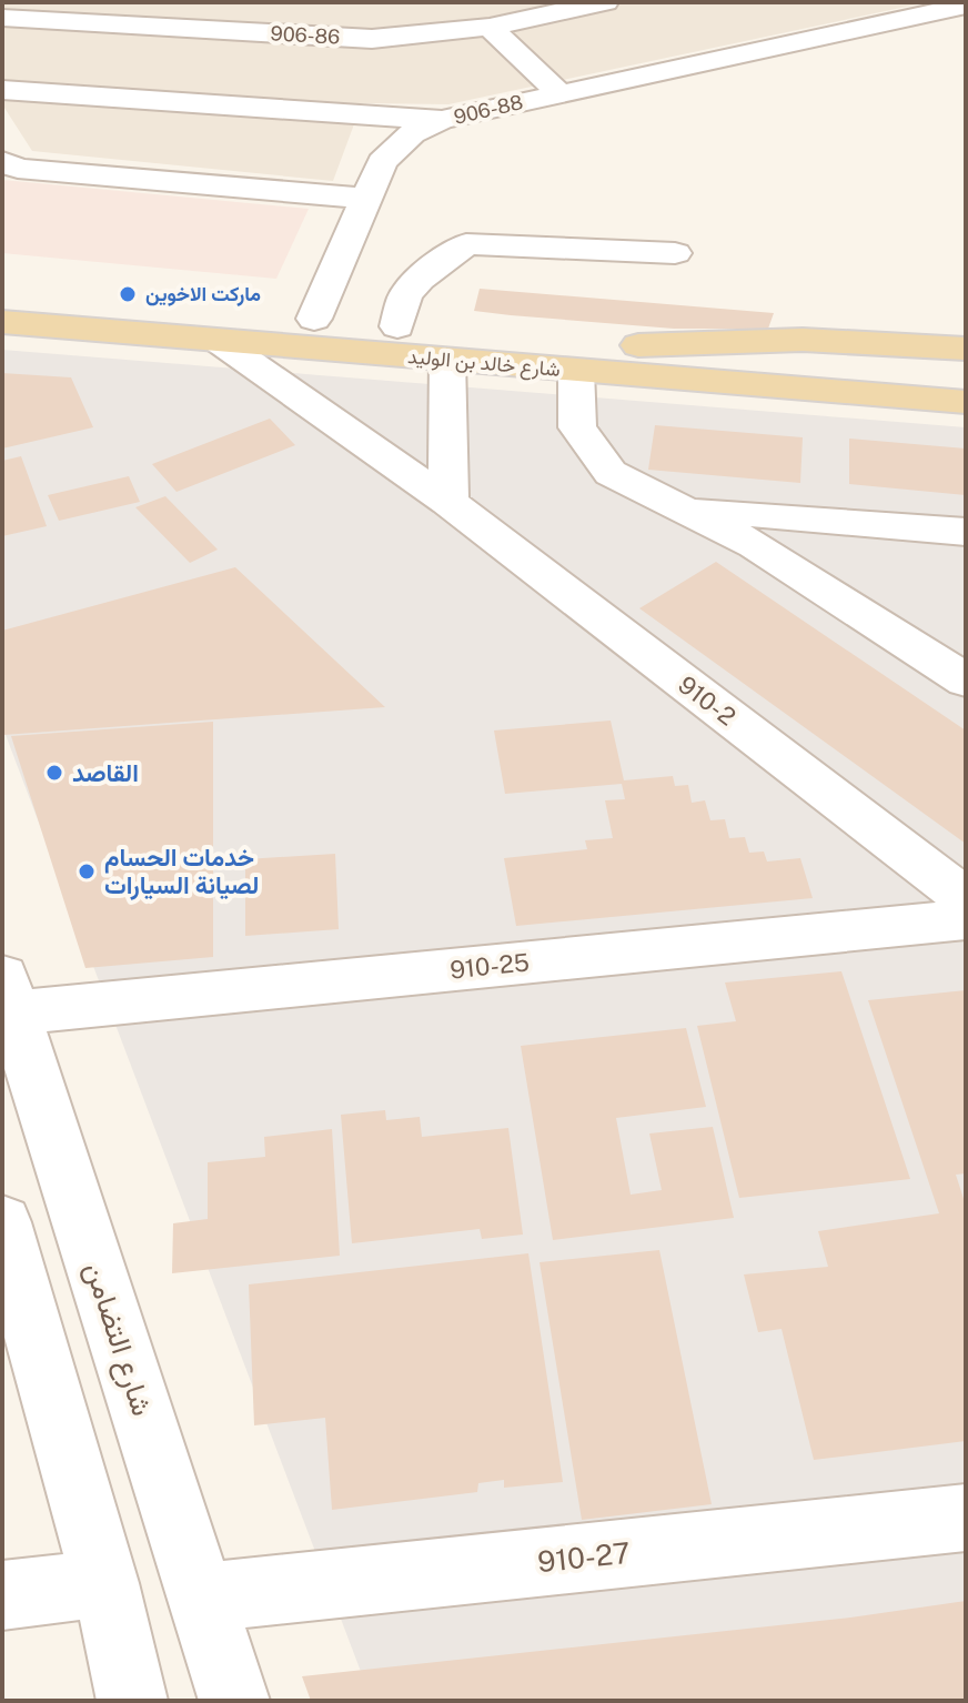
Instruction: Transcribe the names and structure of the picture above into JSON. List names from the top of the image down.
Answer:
{
  "streets": {
    "main road": ["شارع خالد بن الوليد"],
    "street": [
      "906-86",
      "906-88",
      "910-2",
      "910-25",
      "شارع التضامن",
      "910-27"
    ]
  },
  "crossings": [
    ["شارع خالد بن الوليد", "910-2"],
    ["910-25", "شارع التضامن"],
    ["شارع التضامن", "910-27"]
  ],
  "places": ["ماركت الاخوين", "القاصد", "خدمات الحسام لصيانة السيارات"]
}
